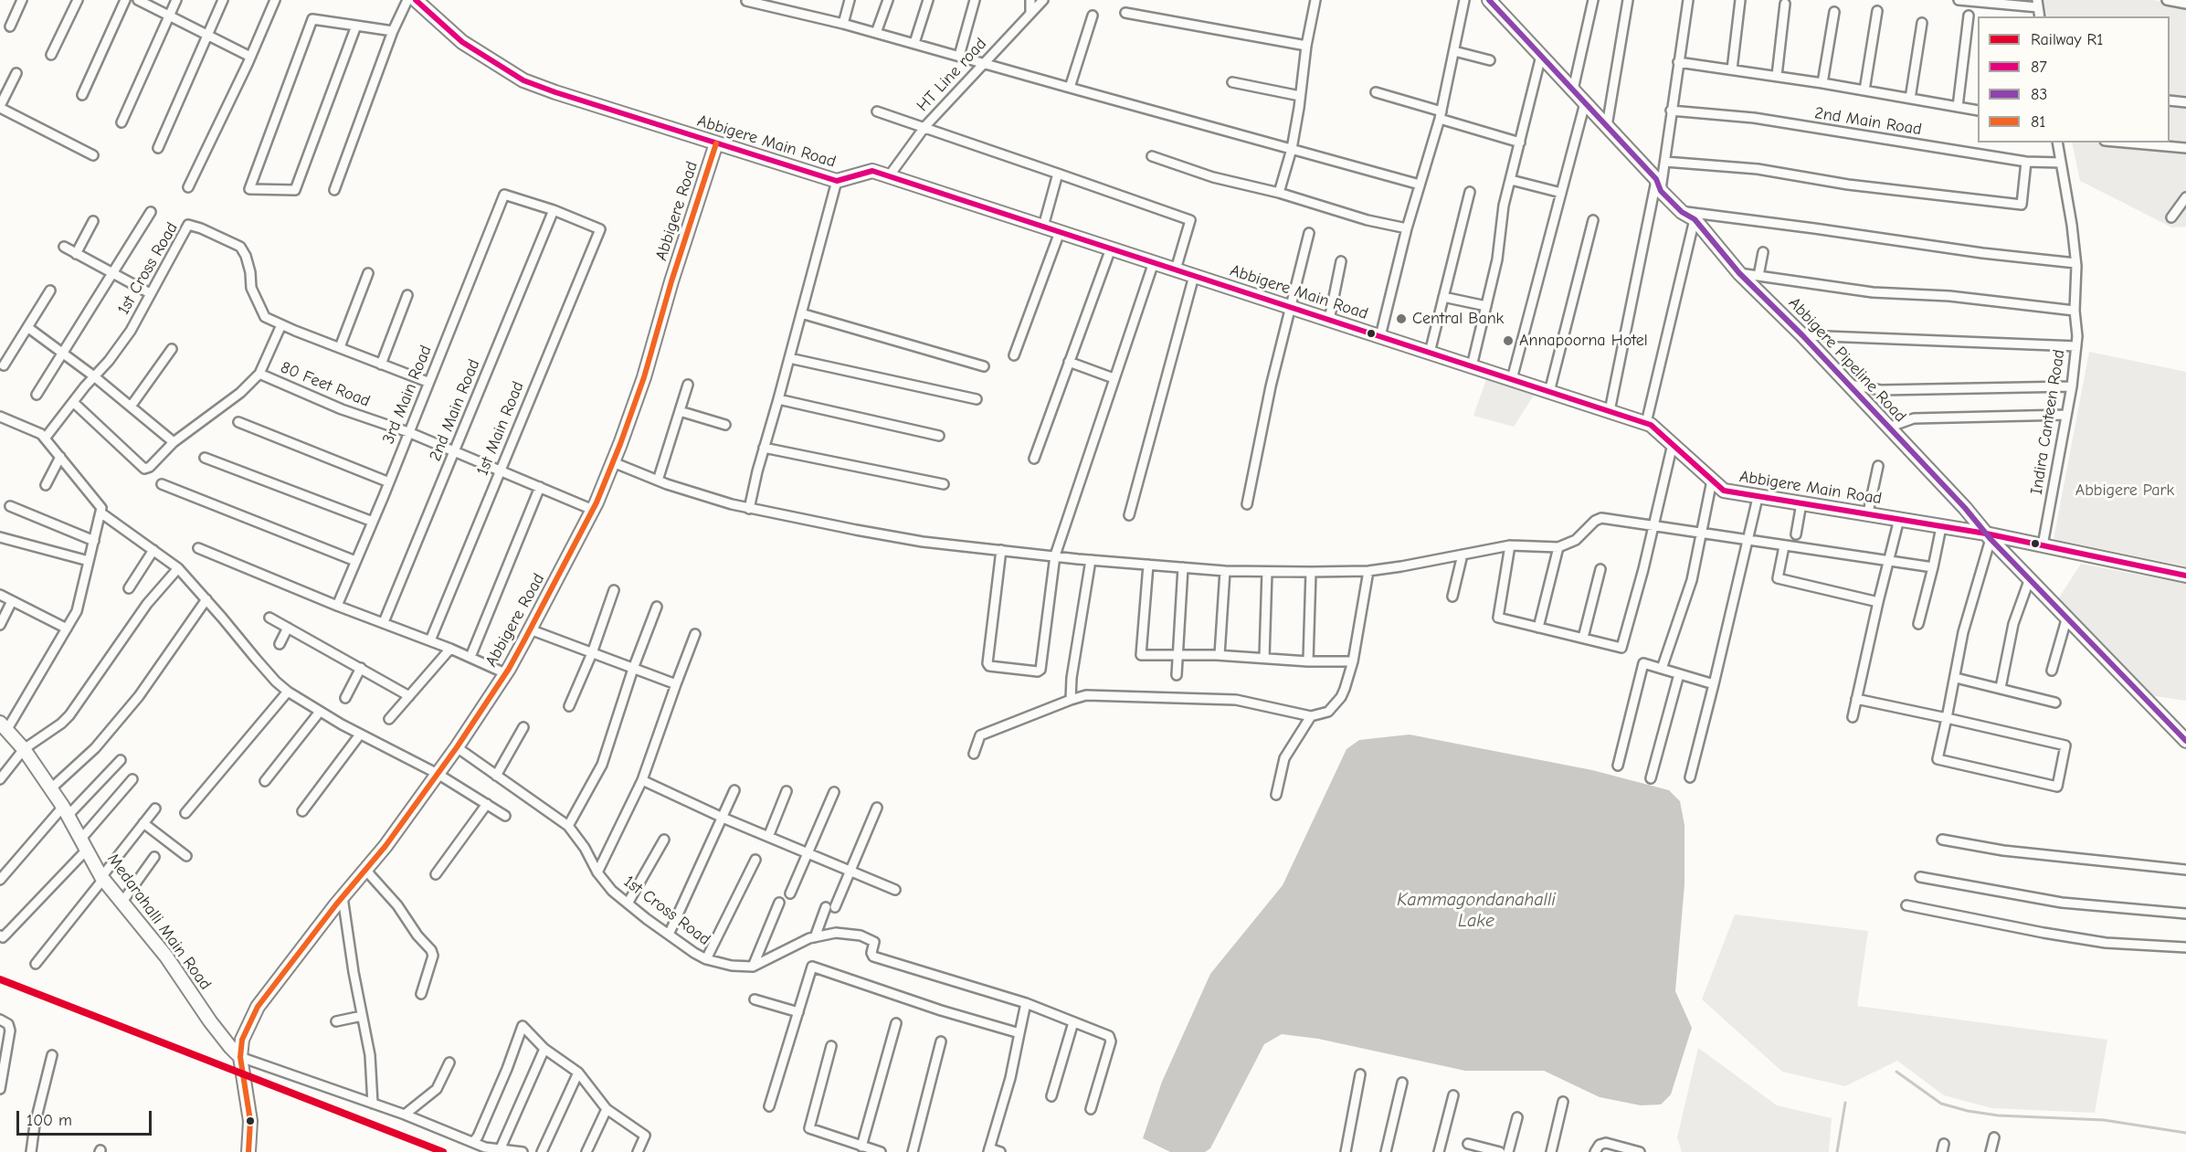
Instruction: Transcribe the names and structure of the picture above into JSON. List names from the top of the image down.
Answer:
{
  "streets": {
    "street": [
      "HT Line road",
      "2nd Main Road",
      "Abbigere Main Road",
      "Abbigere Road",
      "1st Cross Road",
      "Abbigere Pipeline Road",
      "80 Feet Road",
      "3rd Main Road",
      "Indira Canteen Road",
      "1st Main Road",
      "Medarahalli Main Road"
    ]
  },
  "crossings": [
    ["HT Line road", "Abbigere Main Road"],
    ["2nd Main Road", "80 Feet Road"],
    ["2nd Main Road", "3rd Main Road"],
    ["2nd Main Road", "Indira Canteen Road"],
    ["2nd Main Road", "1st Main Road"],
    ["Abbigere Main Road", "Abbigere Road"],
    ["Abbigere Main Road", "Abbigere Pipeline Road"],
    ["Abbigere Main Road", "Indira Canteen Road"],
    ["Abbigere Road", "1st Cross Road"],
    ["Abbigere Road", "80 Feet Road"],
    ["Abbigere Road", "Medarahalli Main Road"],
    ["1st Cross Road", "3rd Main Road"],
    ["80 Feet Road", "3rd Main Road"],
    ["80 Feet Road", "1st Main Road"],
    ["3rd Main Road", "1st Main Road"]
  ],
  "water": ["Kammagondanahalli Lake"],
  "parks": ["Abbigere Park"],
  "places": ["Central Bank", "Annapoorna Hotel"],
  "lines": [
    "transit line 87",
    "transit line 83",
    "transit line 81",
    "rail line R1"
  ],
  "legend": [
    "Railway R1",
    "87",
    "83",
    "81"
  ],
  "scale_bar": "100 m"
}
